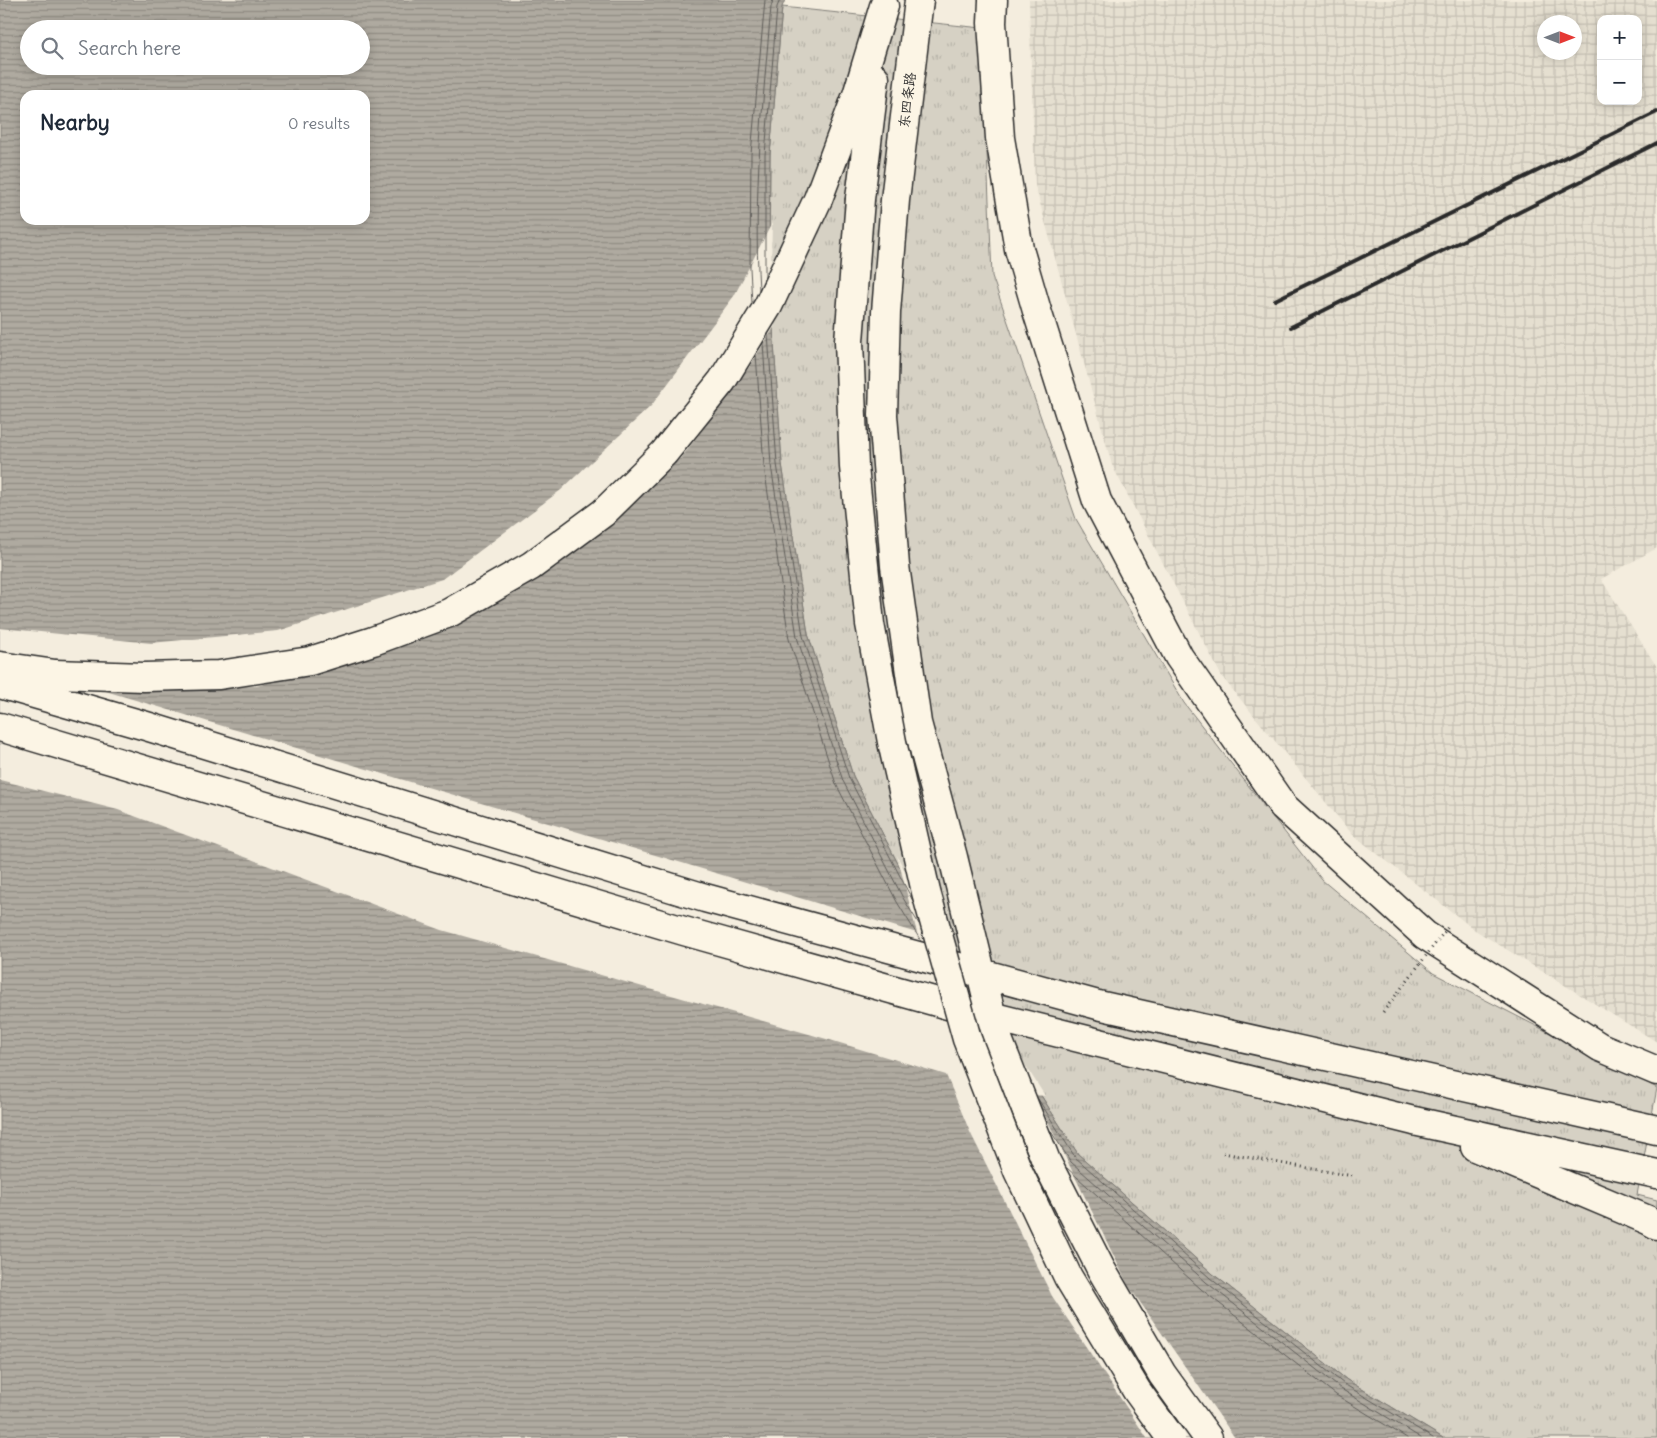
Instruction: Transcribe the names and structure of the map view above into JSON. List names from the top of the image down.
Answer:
{
  "streets": {
    "main road": ["东四条路"]
  },
  "north": "right",
  "page": {
    "map_buttons": ["+", "−"],
    "search": "Search here",
    "heading": ["Nearby", "0 results"]
  }
}
